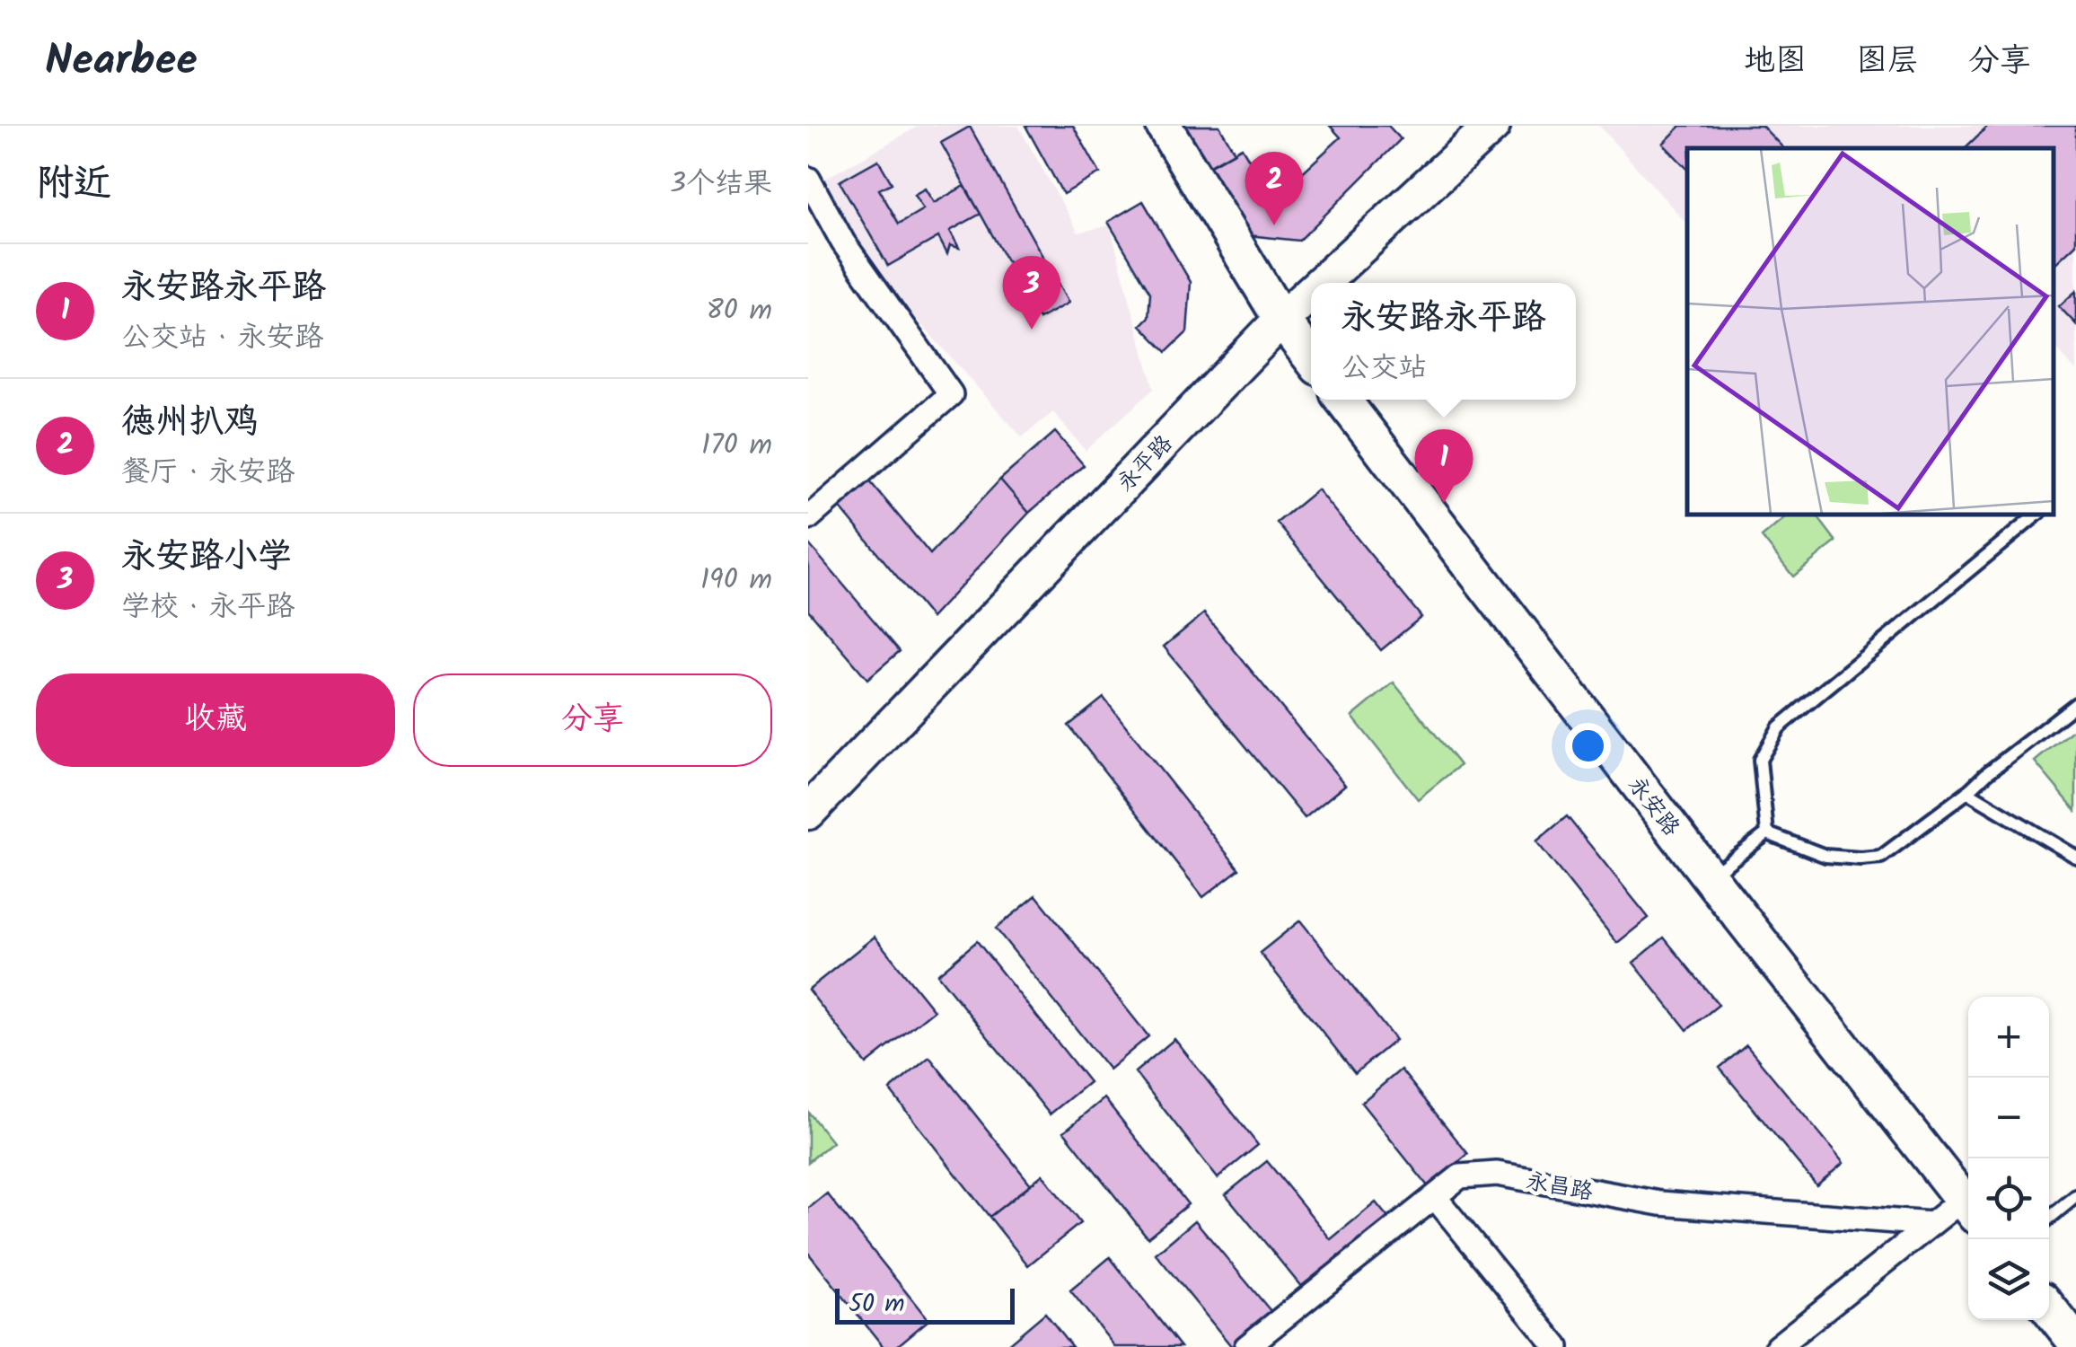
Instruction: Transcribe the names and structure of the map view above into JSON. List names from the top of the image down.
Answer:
{
  "streets": {
    "street": ["永平路", "永安路", "永昌路"]
  },
  "scale_bar": "50 m",
  "page": {
    "header": "Nearbee",
    "nav": ["地图", "图层", "分享"],
    "heading": ["附近", "3个结果"],
    "pins": ["2", "3", "1"],
    "list": [
      {
        "mark": "1",
        "name": "永安路永平路",
        "note": "公交站 · 永安路",
        "value": "80 m"
      },
      {
        "mark": "2",
        "name": "徳州扒鸡",
        "note": "餐厅 · 永安路",
        "value": "170 m"
      },
      {
        "mark": "3",
        "name": "永安路小学",
        "note": "学校 · 永平路",
        "value": "190 m"
      }
    ],
    "popup": ["永安路永平路", "公交站"],
    "buttons": ["收藏", "分享"],
    "map_buttons": ["+", "−"],
    "scale": "50 m"
  }
}
